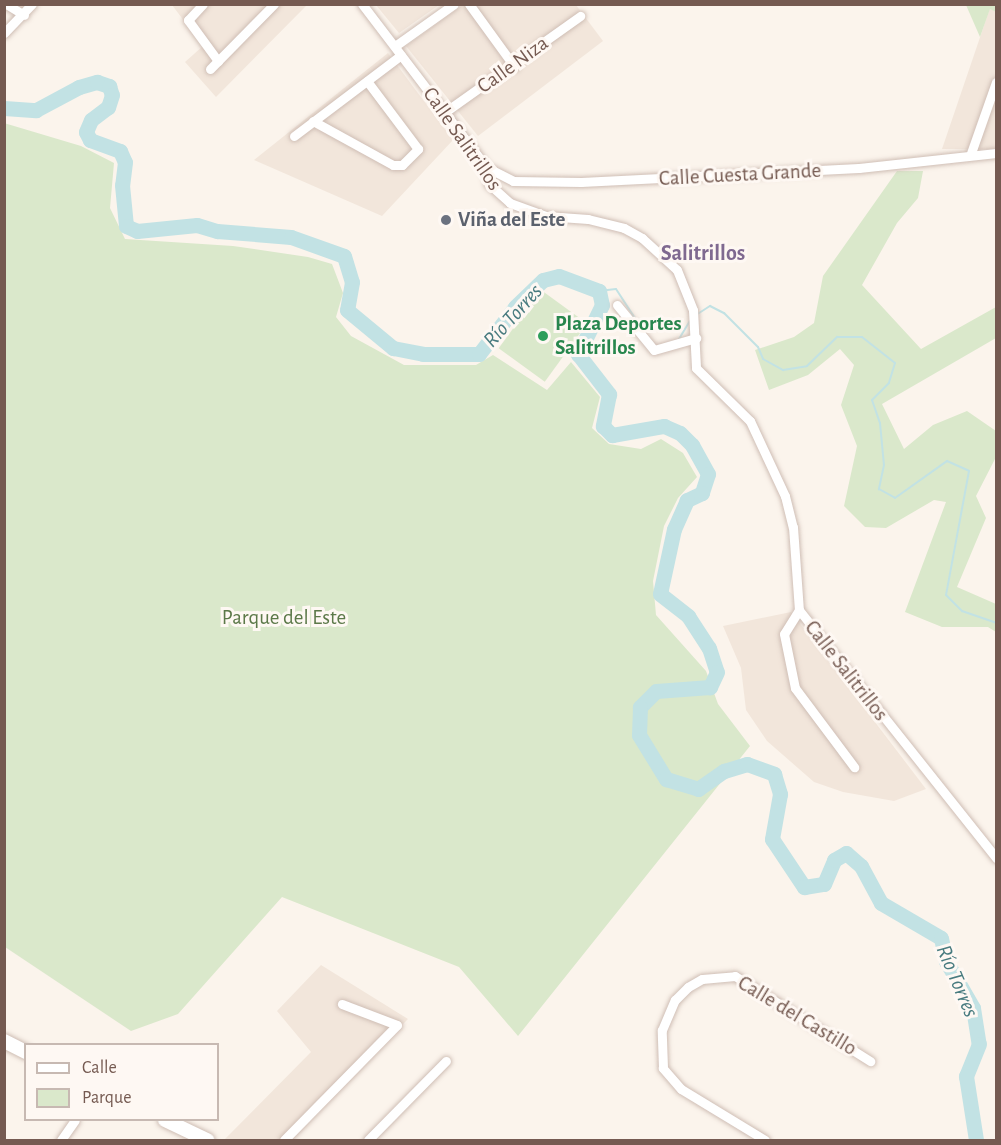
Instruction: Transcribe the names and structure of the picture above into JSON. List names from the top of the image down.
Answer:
{
  "streets": {
    "street": [
      "Calle Niza",
      "Calle Salitrillos",
      "Calle Cuesta Grande",
      "Calle del Castillo"
    ]
  },
  "crossings": [
    ["Calle Niza", "Calle Salitrillos"],
    ["Calle Salitrillos", "Calle Cuesta Grande"]
  ],
  "districts": ["Salitrillos"],
  "water": ["Río Torres"],
  "parks": ["Parque del Este"],
  "places": ["Viña del Este", "Plaza Deportes Salitrillos"],
  "legend": ["Calle", "Parque"]
}
